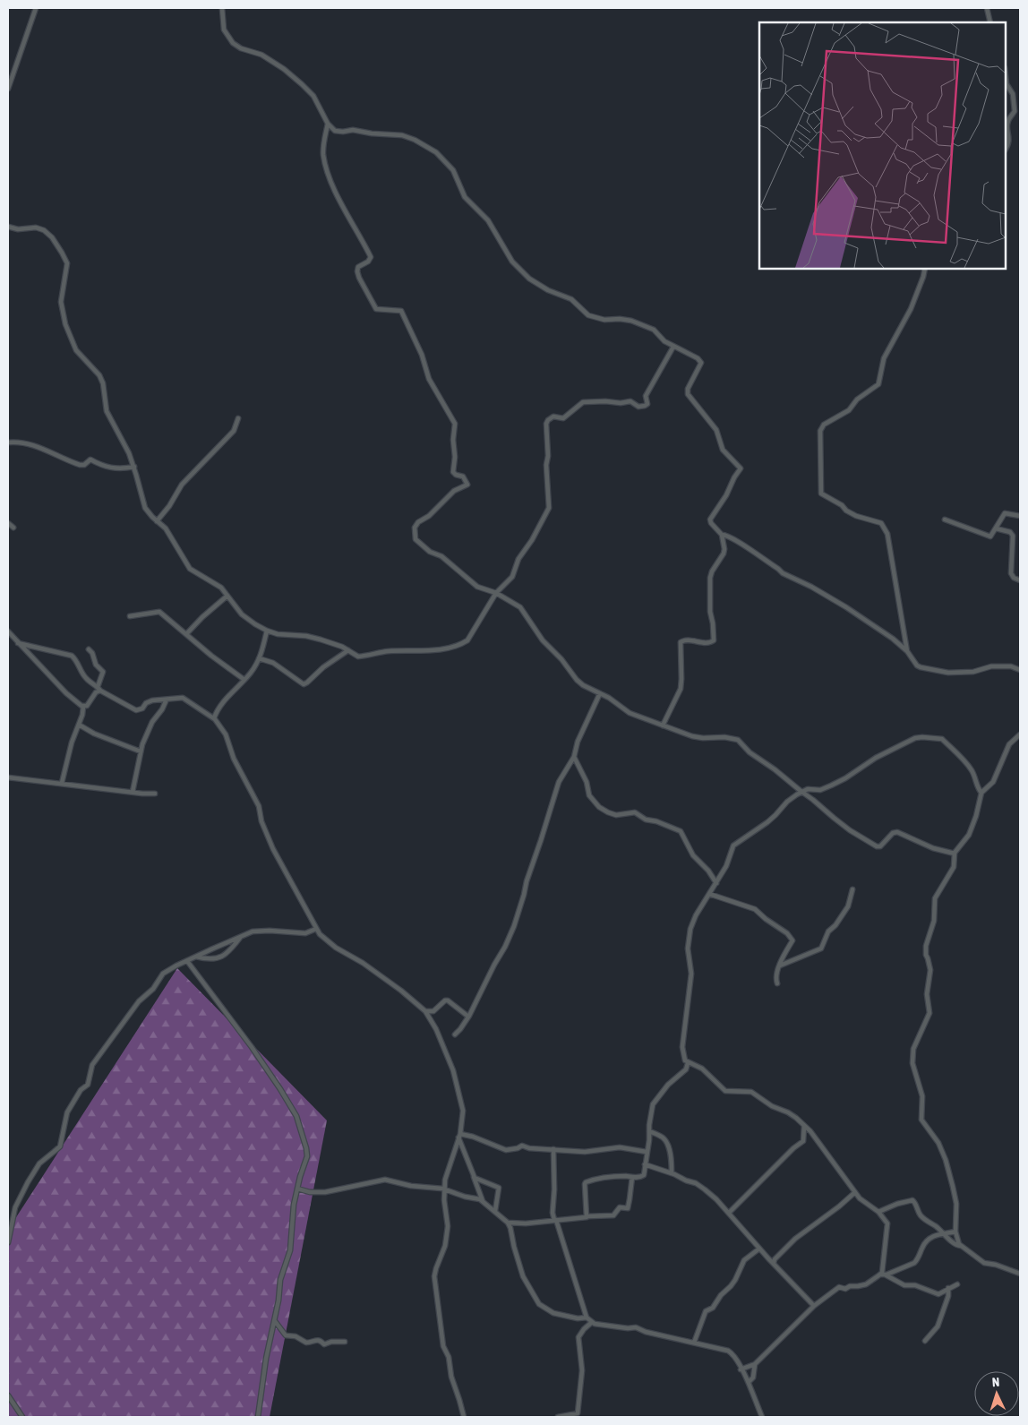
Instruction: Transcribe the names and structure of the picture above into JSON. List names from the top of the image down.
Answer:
{
  "north": "top"
}
